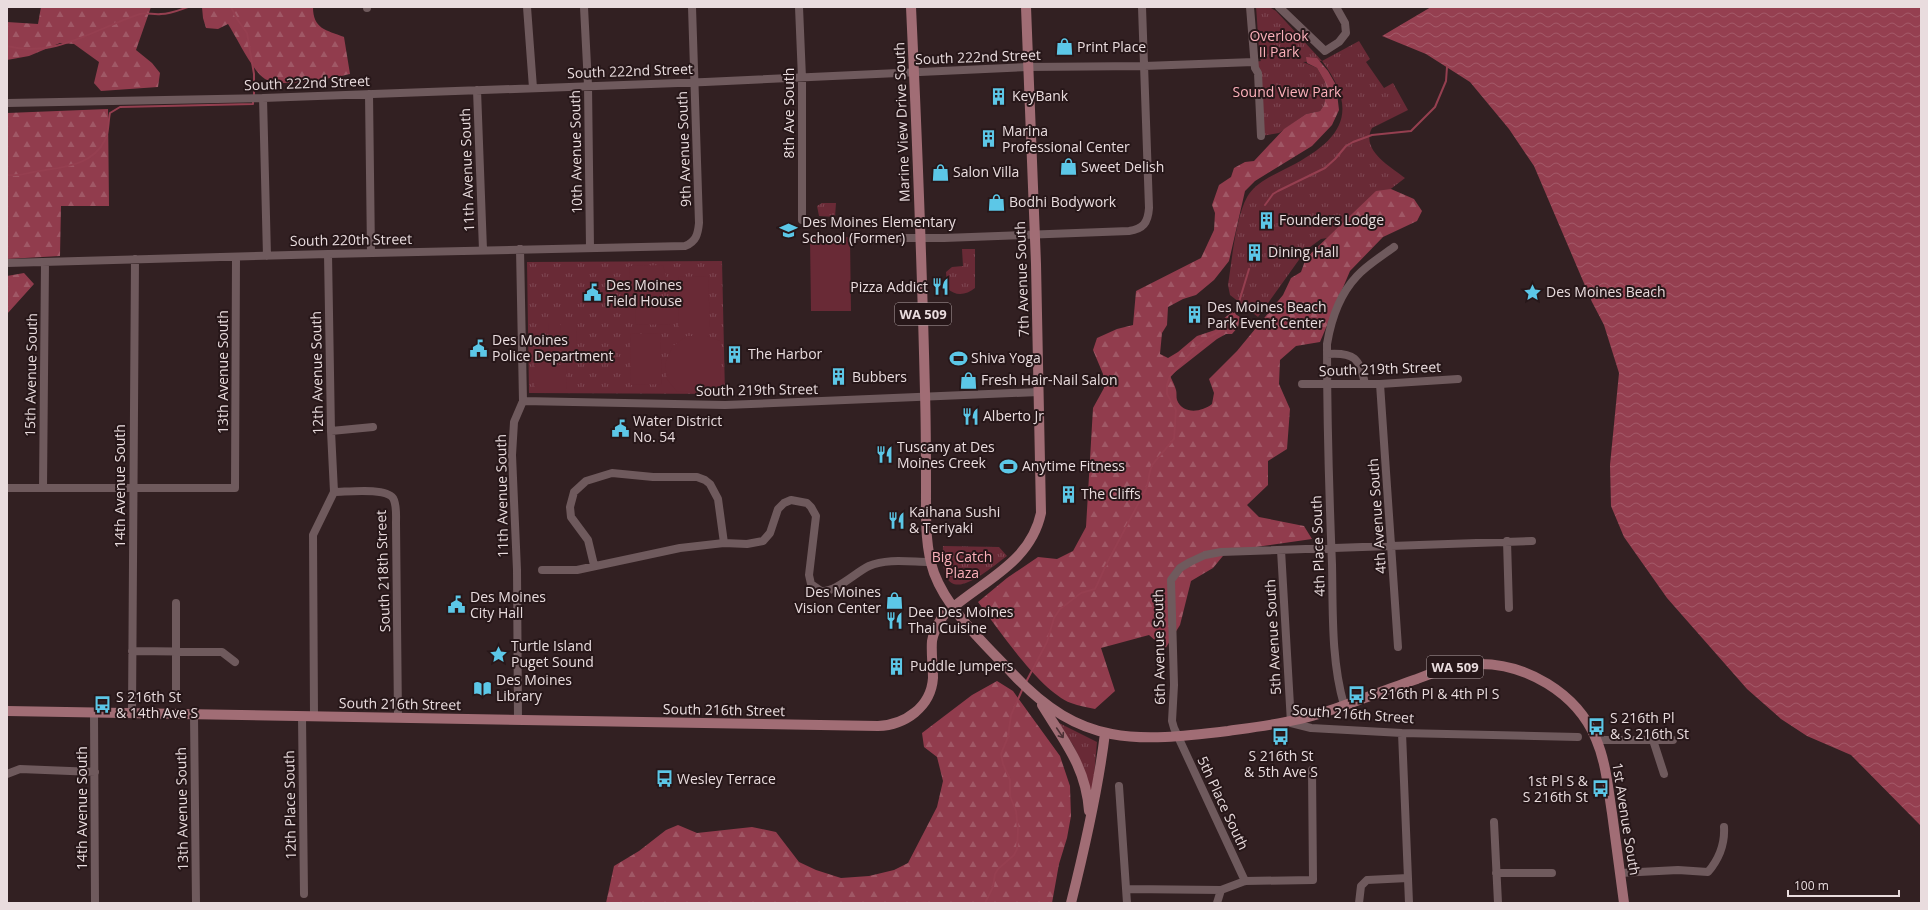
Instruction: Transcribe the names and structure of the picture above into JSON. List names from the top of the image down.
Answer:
{
  "streets": {
    "main road": [
      "Marine View Drive South",
      "7th Avenue South",
      "WA 509",
      "South 216th Street",
      "1st Avenue South"
    ],
    "street": [
      "South 222nd Street",
      "8th Ave South",
      "9th Avenue South",
      "10th Avenue South",
      "11th Avenue South",
      "South 220th Street",
      "South 219th Street",
      "13th Avenue South",
      "12th Avenue South",
      "15th Avenue South",
      "14th Avenue South",
      "4th Avenue South",
      "4th Place South",
      "South 218th Street",
      "5th Avenue South",
      "6th Avenue South",
      "5th Place South",
      "12th Place South"
    ]
  },
  "crossings": [
    ["South 222nd Street", "8th Ave South"],
    ["South 222nd Street", "Marine View Drive South"],
    ["South 222nd Street", "9th Avenue South"],
    ["South 222nd Street", "10th Avenue South"],
    ["South 222nd Street", "11th Avenue South"],
    ["South 222nd Street", "7th Avenue South"],
    ["Marine View Drive South", "7th Avenue South"],
    ["Marine View Drive South", "South 219th Street"],
    ["Marine View Drive South", "South 216th Street"],
    ["9th Avenue South", "South 220th Street"],
    ["10th Avenue South", "South 220th Street"],
    ["11th Avenue South", "South 220th Street"],
    ["11th Avenue South", "South 219th Street"],
    ["11th Avenue South", "South 216th Street"],
    ["South 220th Street", "13th Avenue South"],
    ["South 220th Street", "12th Avenue South"],
    ["South 220th Street", "15th Avenue South"],
    ["South 220th Street", "14th Avenue South"],
    ["7th Avenue South", "South 219th Street"],
    ["7th Avenue South", "South 216th Street"],
    ["WA 509", "4th Place South"],
    ["WA 509", "5th Avenue South"],
    ["WA 509", "South 216th Street"],
    ["WA 509", "1st Avenue South"],
    ["South 219th Street", "4th Avenue South"],
    ["South 219th Street", "4th Place South"],
    ["13th Avenue South", "14th Avenue South"],
    ["13th Avenue South", "South 216th Street"],
    ["12th Avenue South", "South 218th Street"],
    ["14th Avenue South", "South 216th Street"],
    ["South 218th Street", "South 216th Street"],
    ["5th Avenue South", "6th Avenue South"],
    ["5th Avenue South", "South 216th Street"],
    ["6th Avenue South", "South 216th Street"],
    ["6th Avenue South", "5th Place South"],
    ["South 216th Street", "5th Place South"],
    ["South 216th Street", "12th Place South"]
  ],
  "parks": ["Overlook II Park", "Sound View Park", "Big Catch Plaza"],
  "places": {
    "shop": [
      "Print Place",
      "Sweet Delish",
      "Salon Villa",
      "Bodhi Bodywork",
      "Fresh Hair-Nail Salon",
      "Des Moines Vision Center"
    ],
    "building": [
      "KeyBank",
      "Marina Professional Center",
      "Founders Lodge",
      "Dining Hall",
      "Des Moines Beach Park Event Center",
      "The Harbor",
      "Bubbers",
      "The Cliffs",
      "Puddle Jumpers"
    ],
    "school or university": ["Des Moines Elementary School (Former)"],
    "restaurant": [
      "Pizza Addict",
      "Alberto Jr",
      "Tuscany at Des Moines Creek",
      "Kaihana Sushi & Teriyaki",
      "Dee Des Moines Thai Cuisine"
    ],
    "place": ["Des Moines Beach", "Turtle Island Puget Sound"],
    "public building": [
      "Des Moines Field House",
      "Des Moines Police Department",
      "Water District No. 54",
      "Des Moines City Hall"
    ],
    "sports": ["Shiva Yoga", "Anytime Fitness"],
    "library": ["Des Moines Library"],
    "bus stop": [
      "S 216th Pl & 4th Pl S",
      "S 216th St & 14th Ave S",
      "S 216th Pl & S 216th St",
      "S 216th St & 5th Ave S",
      "Wesley Terrace",
      "1st Pl S & S 216th St"
    ]
  },
  "scale_bar": "100 m"
}
